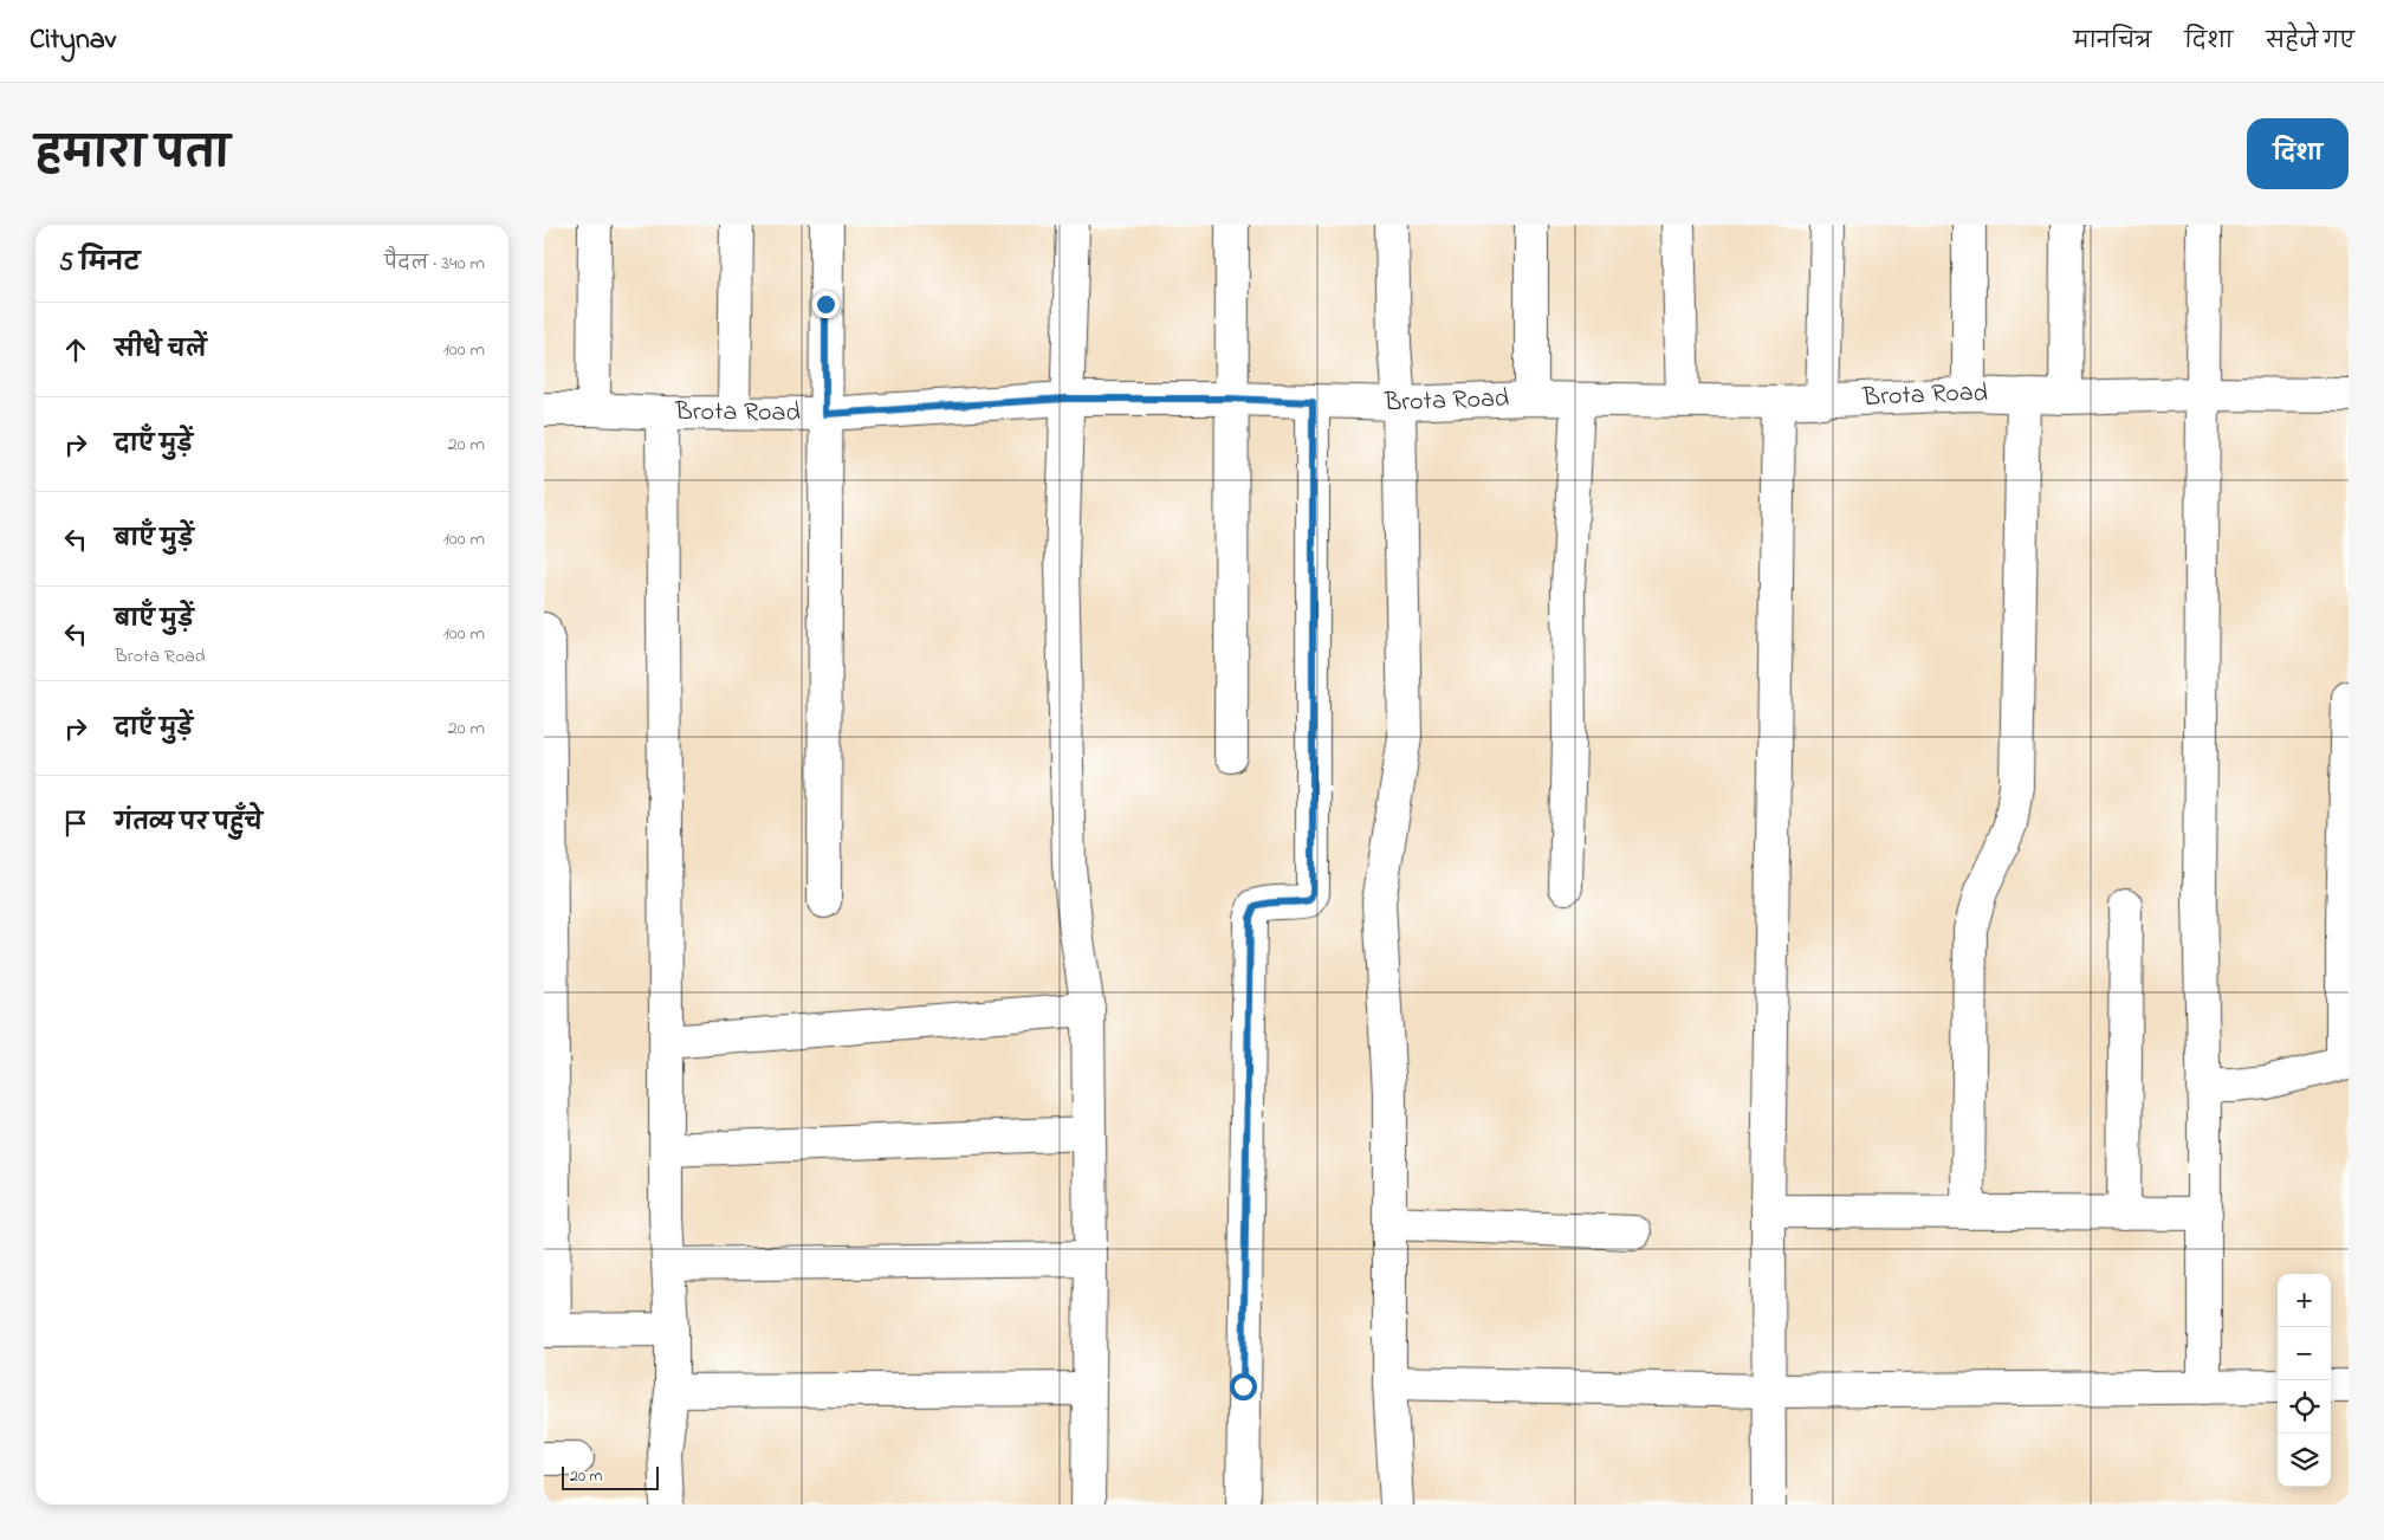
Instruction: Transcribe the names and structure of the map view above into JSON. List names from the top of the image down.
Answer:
{
  "streets": {
    "street": ["Brota Road"]
  },
  "scale_bar": "20 m",
  "page": {
    "header": "Citynav",
    "nav": ["मानचित्र", "दिशा", "सहेजे गए"],
    "title": "हमारा पता",
    "buttons": "दिशा",
    "heading": ["5 मिनट", "पैदल · 340 m"],
    "list": [
      ["सीधे चलें", "100 m"],
      ["दाएँ मुड़ें", "20 m"],
      ["बाएँ मुड़ें", "100 m"],
      ["बाएँ मुड़ें", "Brota Road", "100 m"],
      ["दाएँ मुड़ें", "20 m"],
      "गंतव्य पर पहुँचे"
    ],
    "map_buttons": ["+", "−"],
    "scale": "20 m"
  }
}
